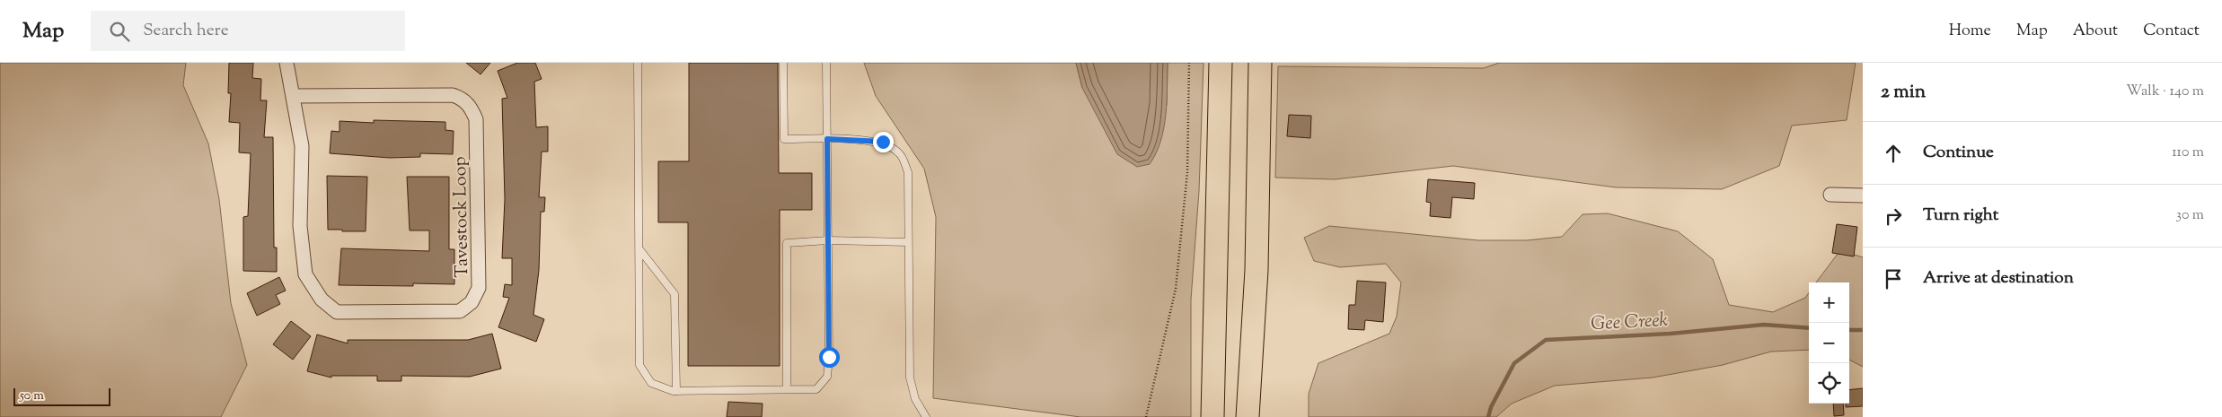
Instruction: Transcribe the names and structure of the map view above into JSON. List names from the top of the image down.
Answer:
{
  "streets": {
    "street": ["Tavestock Loop"]
  },
  "water": ["Gee Creek"],
  "scale_bar": "50 m",
  "page": {
    "header": "Map",
    "search": "Search here",
    "nav": [
      "Home",
      "Map",
      "About",
      "Contact"
    ],
    "heading": ["2 min", "Walk · 140 m"],
    "list": [
      ["Continue", "110 m"],
      ["Turn right", "30 m"],
      "Arrive at destination"
    ],
    "map_buttons": ["+", "−"],
    "scale": "50 m"
  }
}
